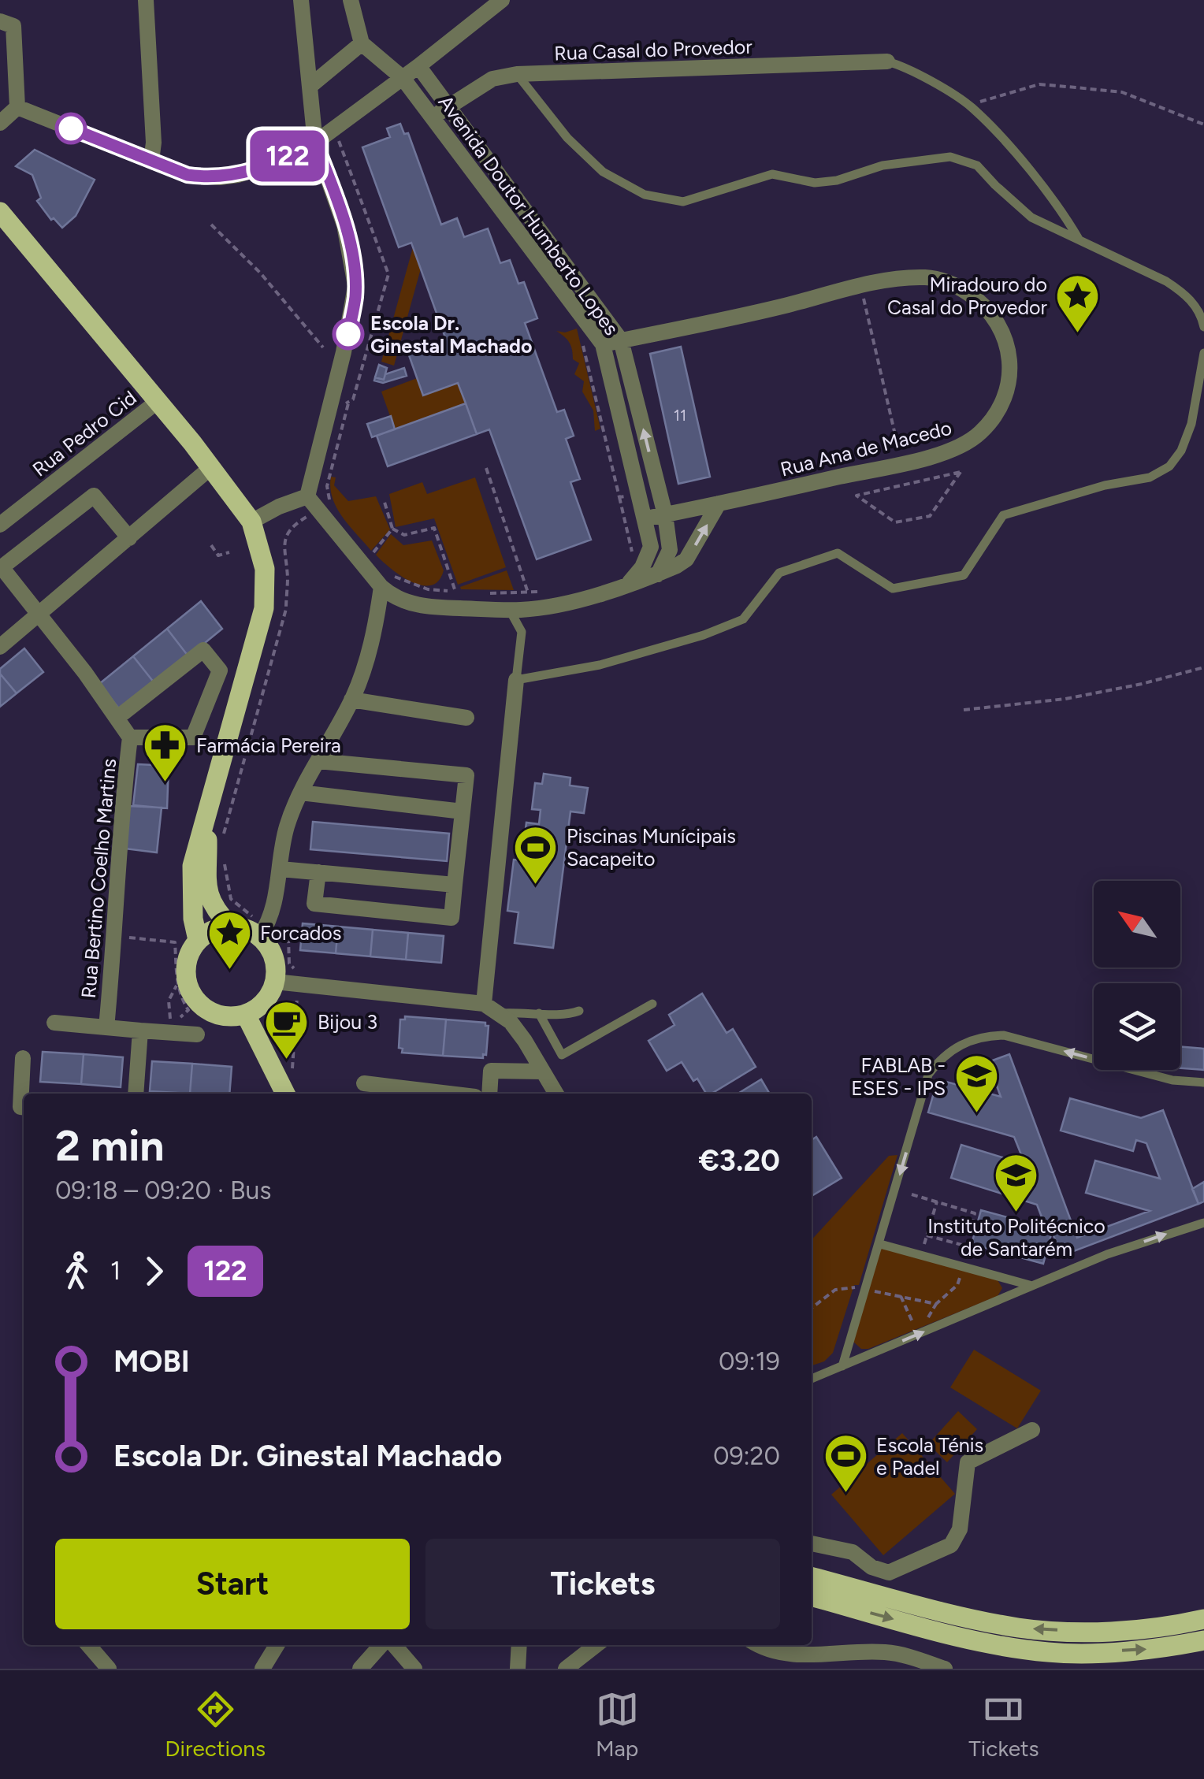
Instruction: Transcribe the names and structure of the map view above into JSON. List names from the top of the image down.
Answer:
{
  "streets": {
    "street": [
      "Rua Casal do Provedor",
      "Avenida Doutor Humberto Lopes",
      "Rua Pedro Cid",
      "Rua Ana de Macedo",
      "Rua Bertino Coelho Martins"
    ]
  },
  "crossings": [
    ["Rua Casal do Provedor", "Avenida Doutor Humberto Lopes"],
    ["Avenida Doutor Humberto Lopes", "Rua Ana de Macedo"]
  ],
  "places": {
    "place": ["Miradouro do Casal do Provedor", "Forcados"],
    "other": ["Escola Dr. Ginestal Machado"],
    "pharmacy": ["Farmácia Pereira"],
    "sports": ["Piscinas Munícipais Sacapeito", "Escola Ténis e Padel"],
    "cafe": ["Bijou 3"],
    "school or university": ["FABLAB - ESES - IPS", "Instituto Politécnico de Santarém"]
  },
  "lines": ["bus line 122"],
  "house_numbers": ["11"],
  "north": "top left",
  "page": {
    "on_map": "122",
    "heading": ["2 min", "09:18 – 09:20 · Bus", "€3.20"],
    "legs": ["1", "122"],
    "list": [
      {
        "name": "MOBI",
        "value": "09:19"
      },
      {
        "name": "Escola Dr. Ginestal Machado",
        "value": "09:20"
      }
    ],
    "buttons": ["Start", "Tickets"],
    "tabs": ["Directions", "Map", "Tickets"]
  }
}
